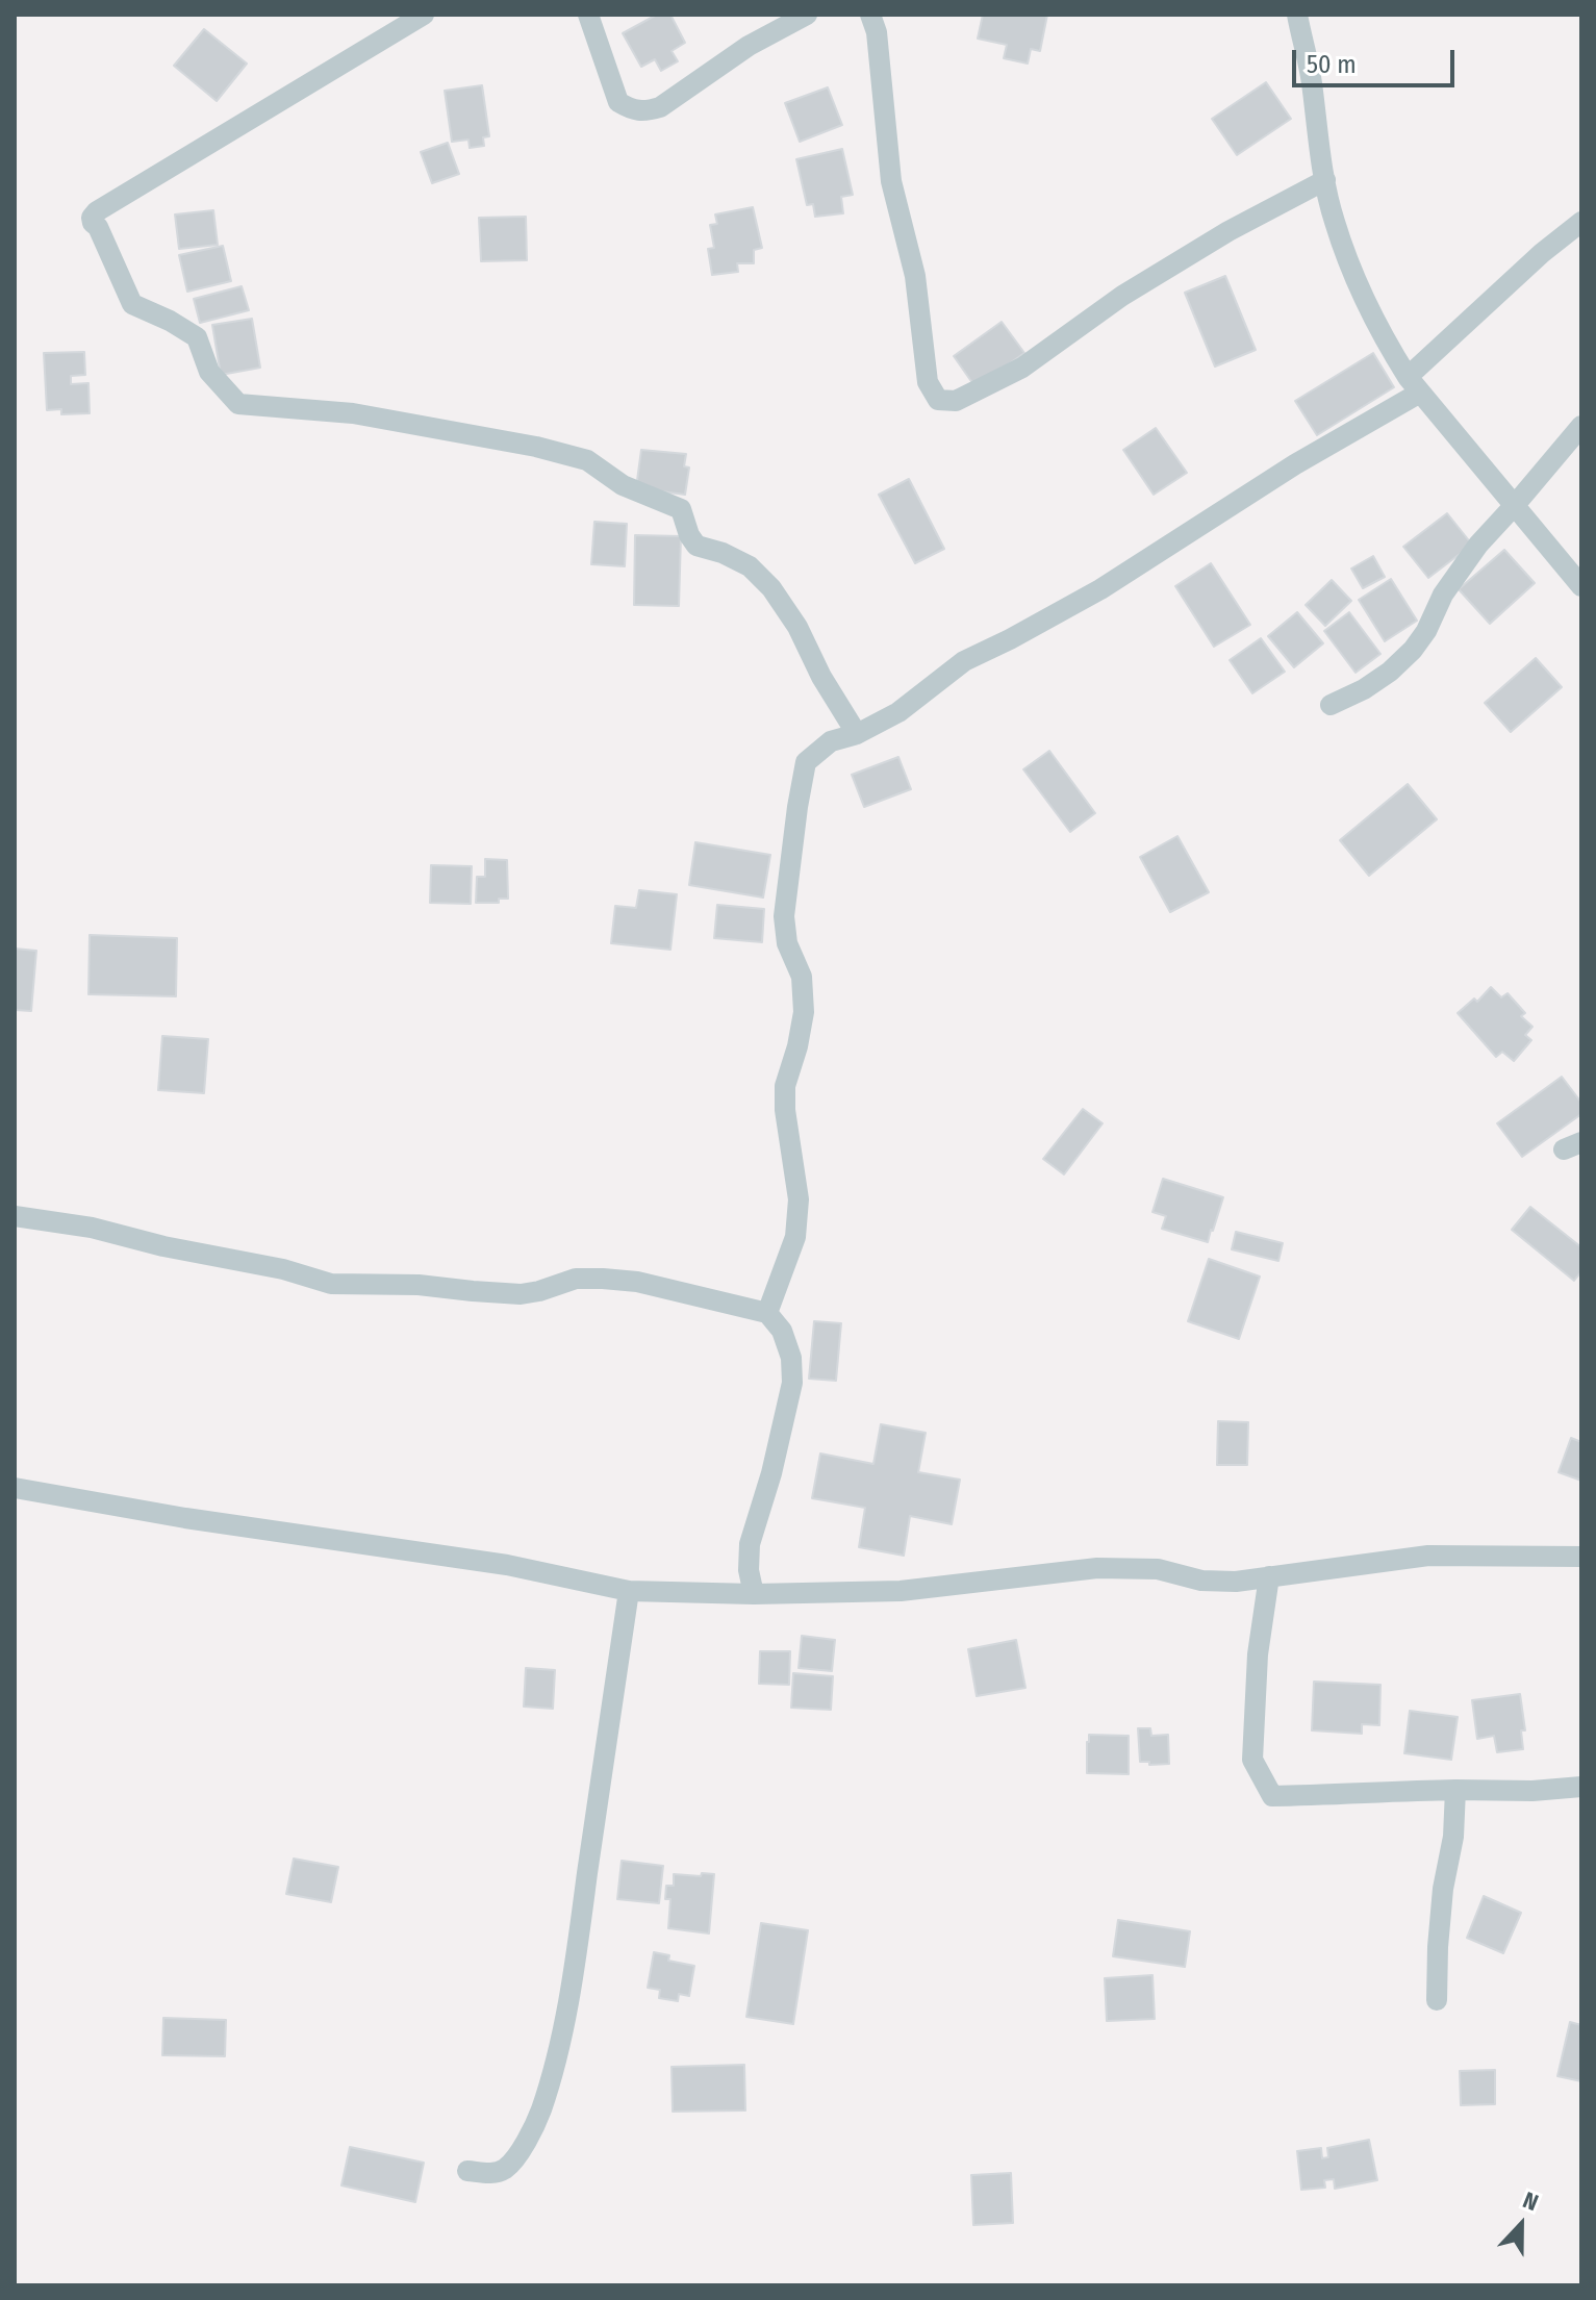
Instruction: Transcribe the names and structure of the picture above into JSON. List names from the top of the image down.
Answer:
{
  "scale_bar": "50 m",
  "north": "top"
}
